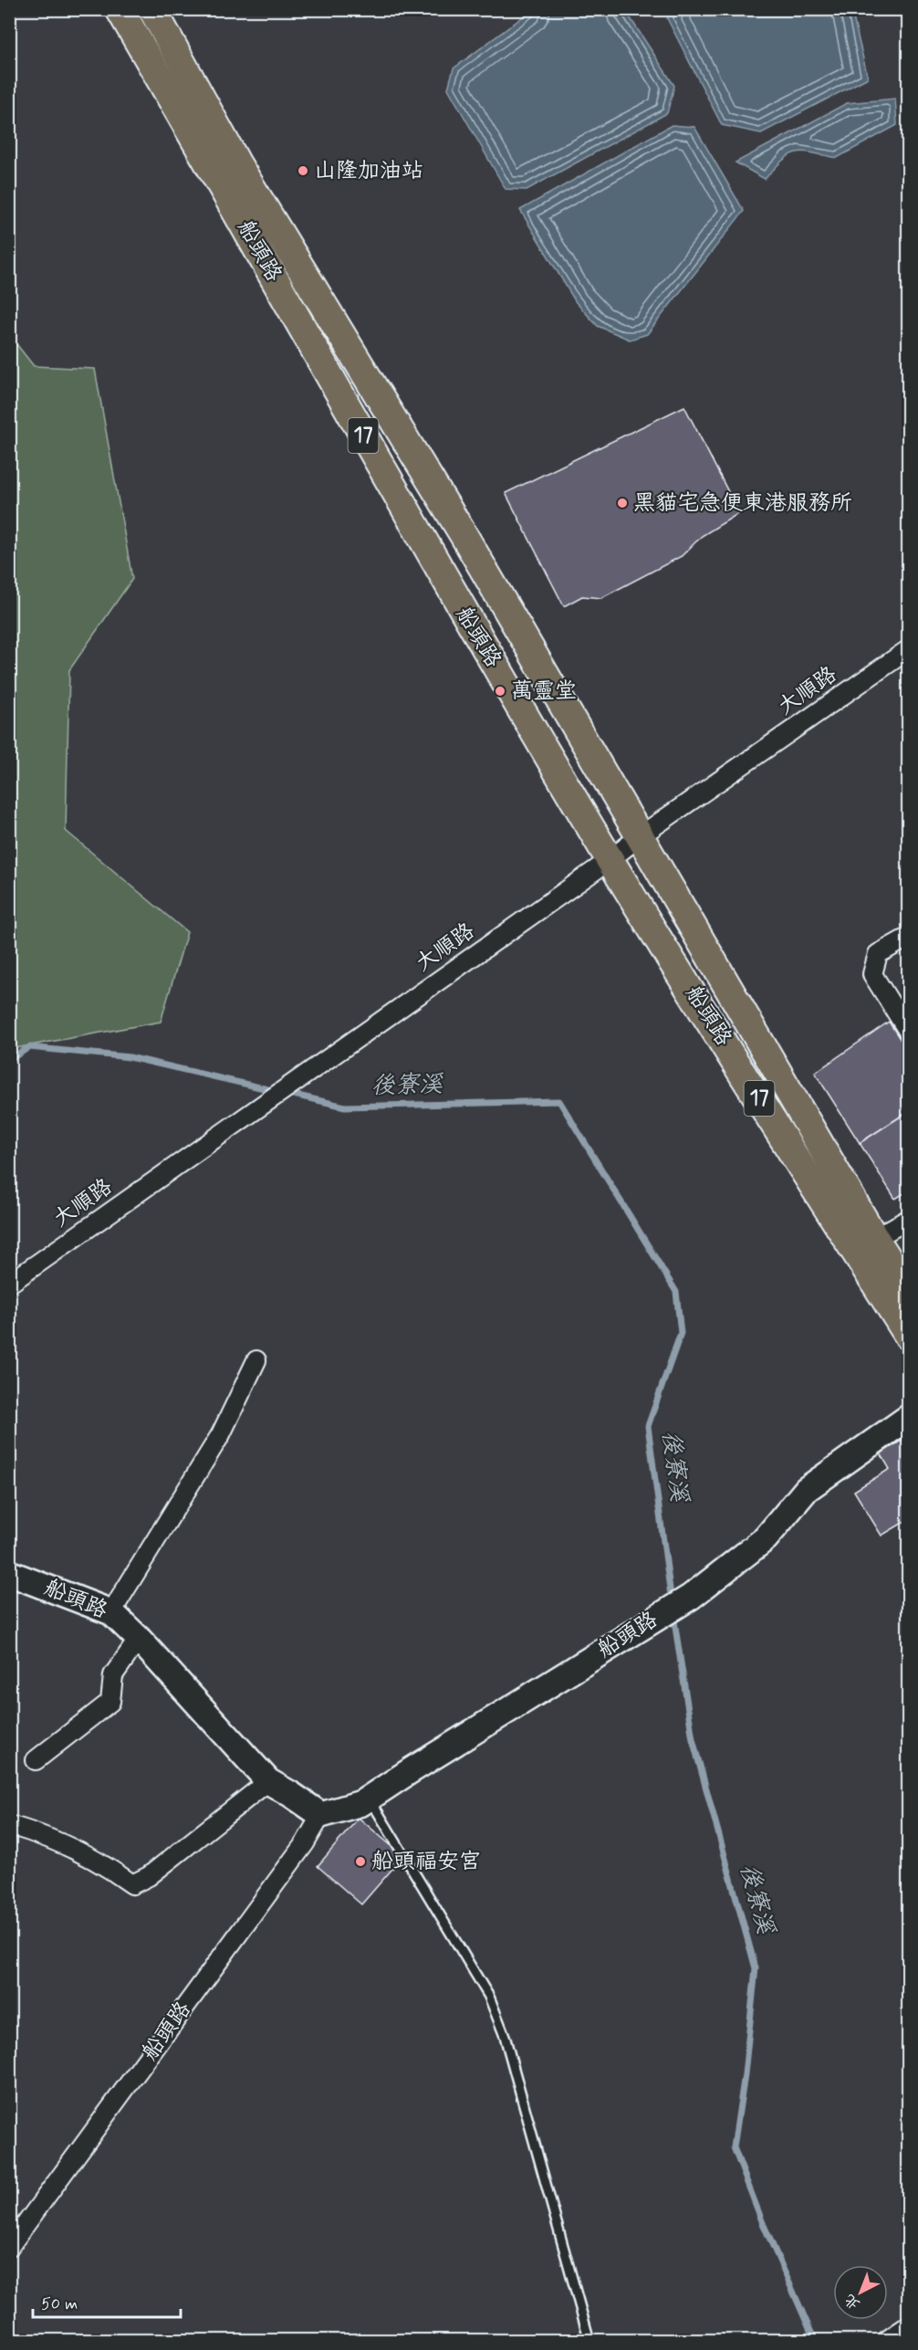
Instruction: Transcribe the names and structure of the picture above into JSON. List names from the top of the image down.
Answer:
{
  "streets": {
    "main road": ["船頭路", "17"],
    "street": ["大順路"]
  },
  "crossings": [
    ["船頭路", "大順路"]
  ],
  "water": ["後寮溪"],
  "places": [
    "山隆加油站",
    "黑貓宅急便東港服務所",
    "萬靈堂",
    "船頭福安宮"
  ],
  "scale_bar": "50 m",
  "north": "bottom left"
}
